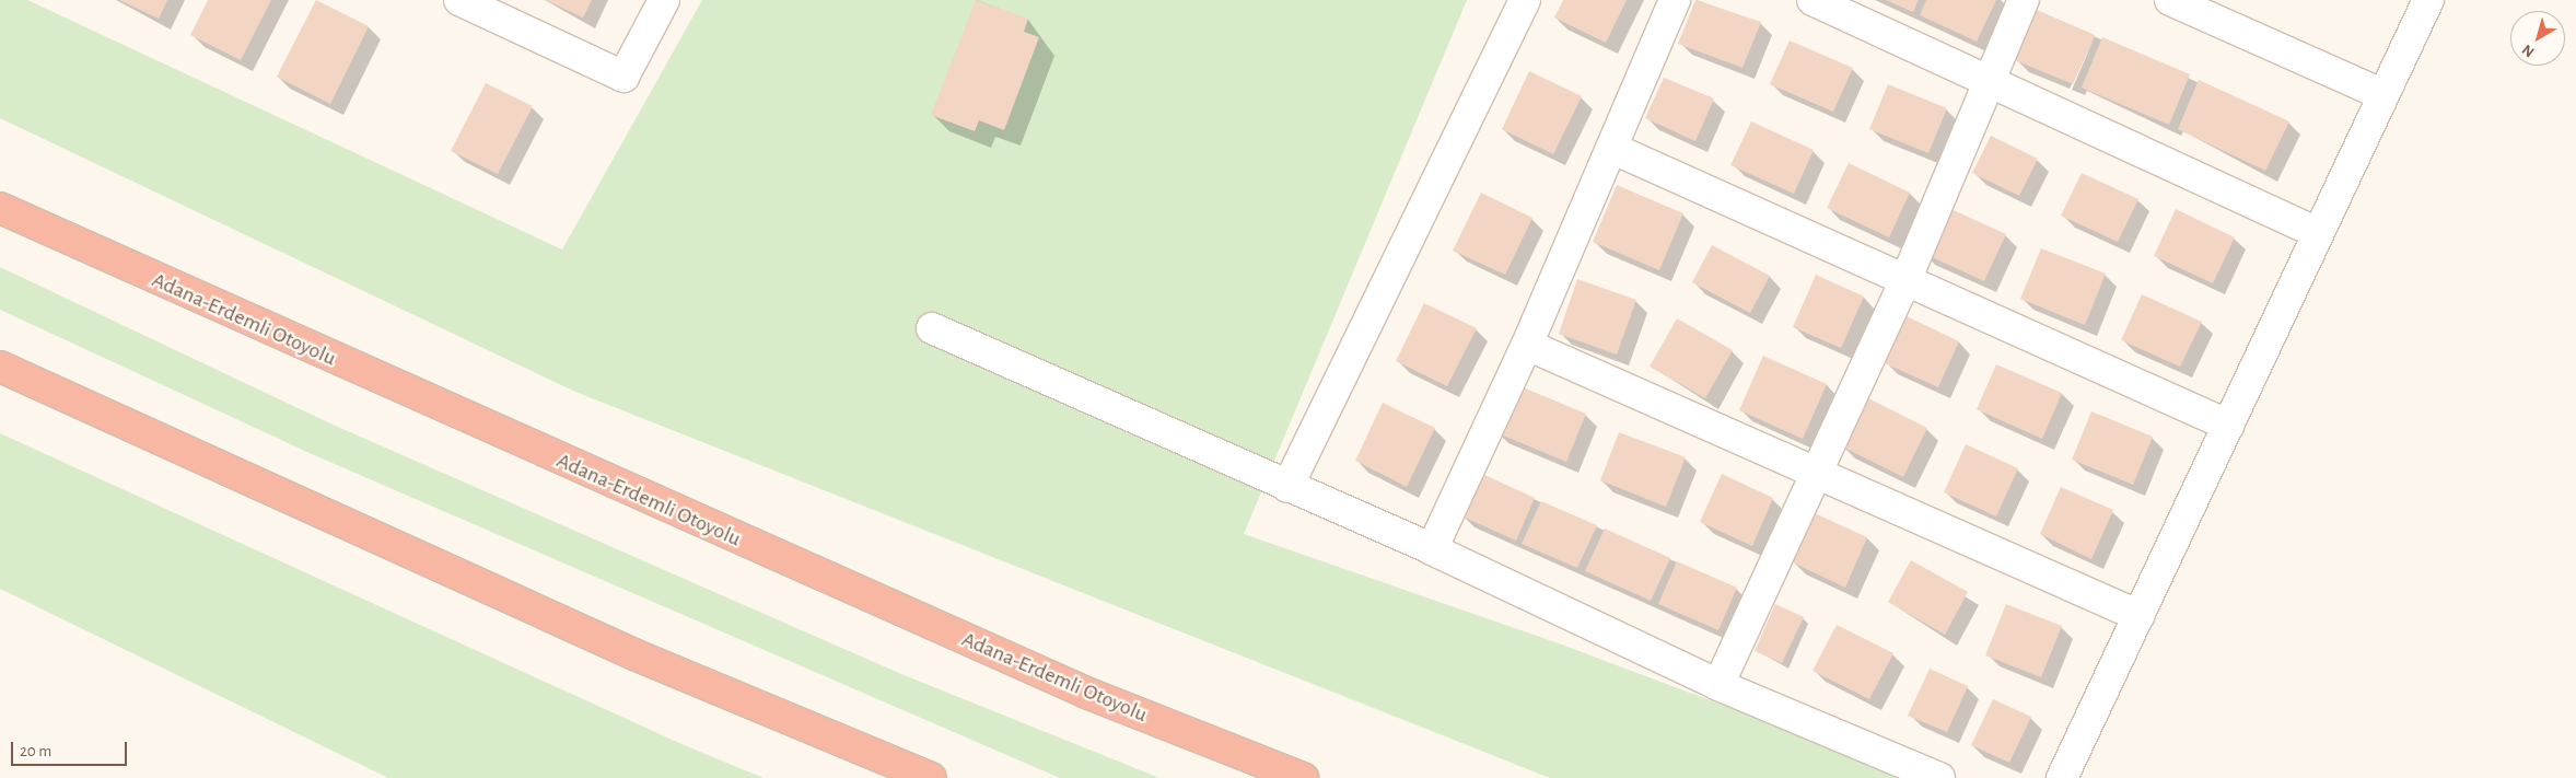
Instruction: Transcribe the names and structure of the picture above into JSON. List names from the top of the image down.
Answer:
{
  "streets": {
    "highway": ["Adana-Erdemli Otoyolu"]
  },
  "scale_bar": "20 m",
  "north": "bottom left"
}
